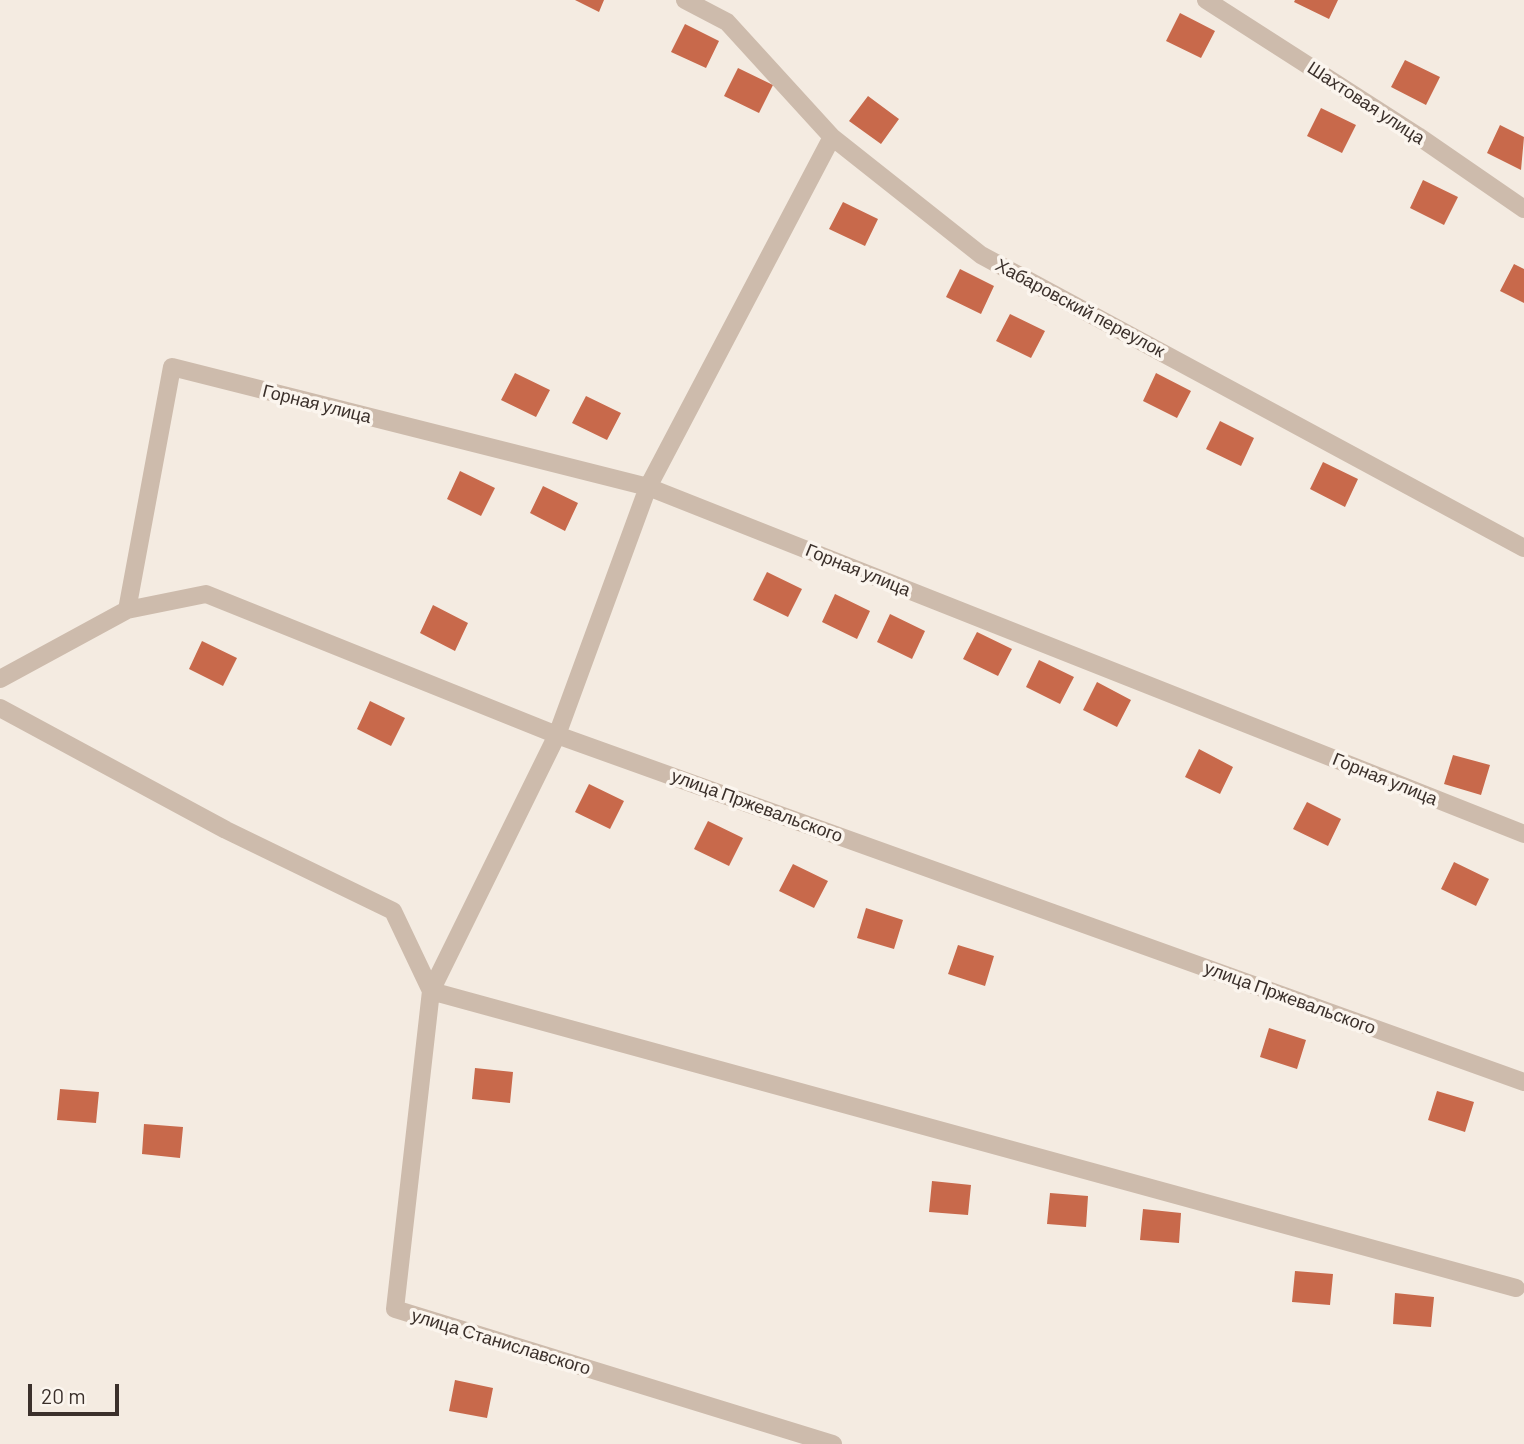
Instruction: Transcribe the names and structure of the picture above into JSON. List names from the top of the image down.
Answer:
{
  "streets": {
    "street": [
      "Шахтовая улица",
      "Хабаровский переулок",
      "Горная улица",
      "улица Пржевальского",
      "улица Станиславского"
    ]
  },
  "crossings": [
    ["Горная улица", "улица Пржевальского"]
  ],
  "scale_bar": "20 m"
}
